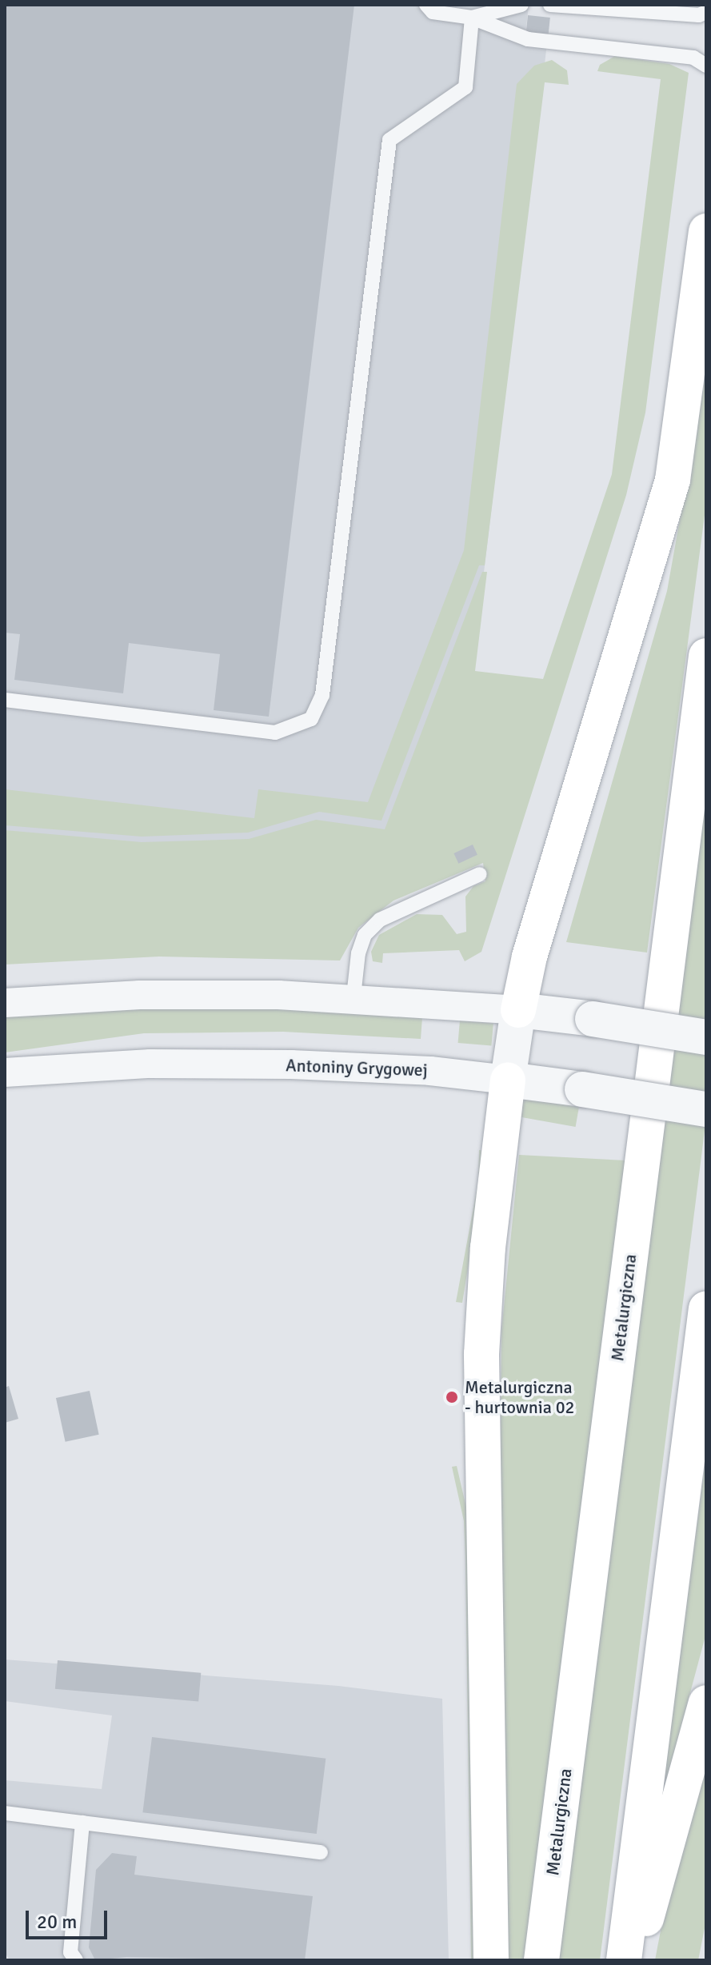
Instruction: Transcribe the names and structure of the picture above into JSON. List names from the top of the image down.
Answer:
{
  "streets": {
    "main road": ["Metalurgiczna"],
    "street": ["Antoniny Grygowej"]
  },
  "places": ["Metalurgiczna - hurtownia 02"],
  "scale_bar": "20 m"
}
